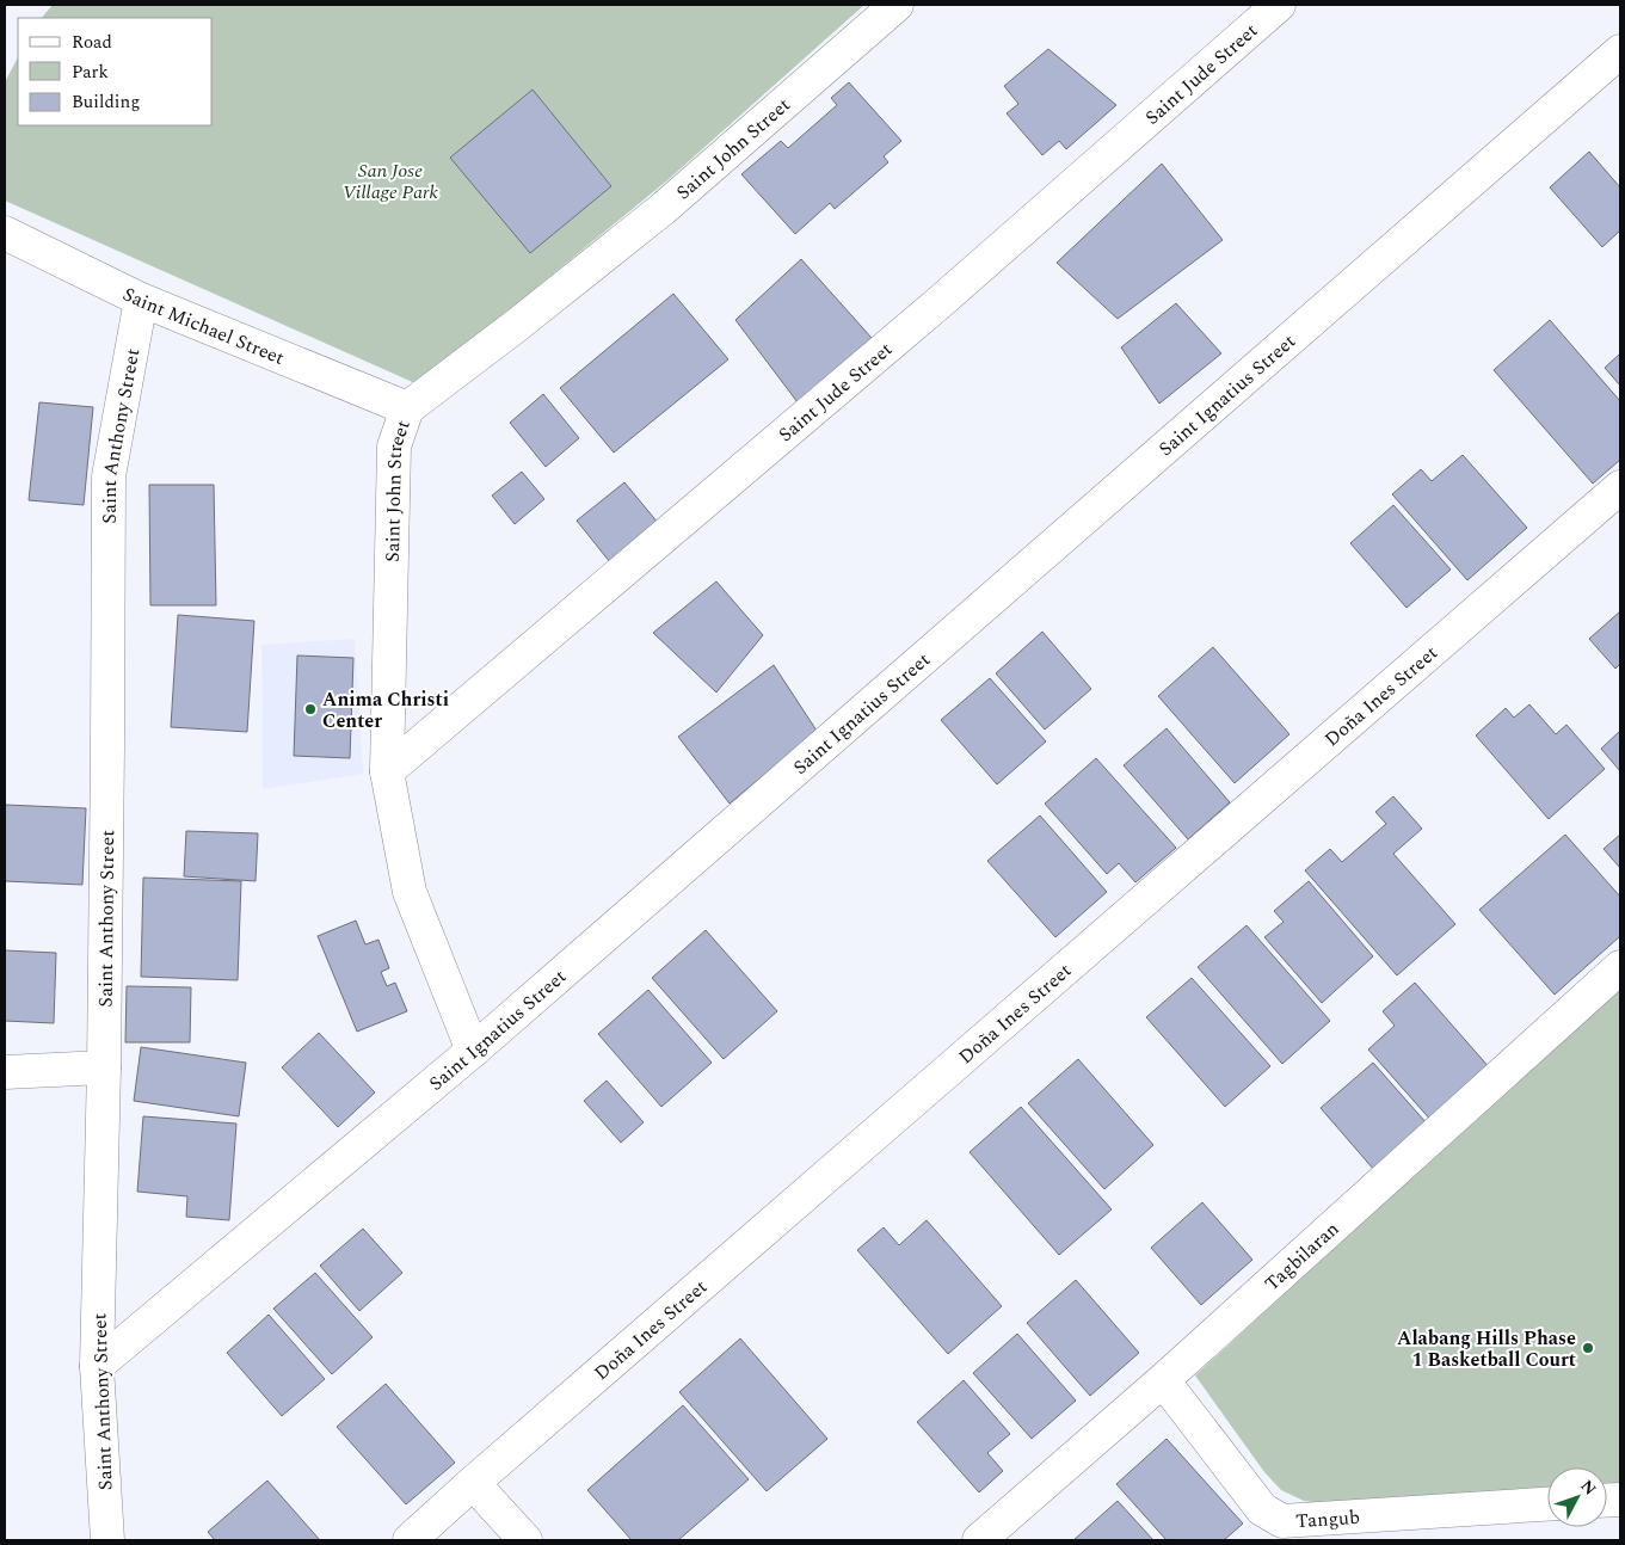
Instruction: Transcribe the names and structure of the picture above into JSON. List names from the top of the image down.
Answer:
{
  "streets": {
    "street": [
      "Saint Jude Street",
      "Saint John Street",
      "Saint Michael Street",
      "Saint Ignatius Street",
      "Saint Anthony Street",
      "Doña Ines Street",
      "Tagbilaran",
      "Tangub"
    ]
  },
  "crossings": [
    ["Saint Jude Street", "Saint John Street"],
    ["Saint John Street", "Saint Michael Street"],
    ["Saint John Street", "Saint Ignatius Street"],
    ["Saint Michael Street", "Saint Anthony Street"],
    ["Saint Ignatius Street", "Saint Anthony Street"],
    ["Tagbilaran", "Tangub"]
  ],
  "parks": ["San Jose Village Park"],
  "places": ["Anima Christi Center", "Alabang Hills Phase 1 Basketball Court"],
  "legend": ["Road", "Park", "Building"],
  "north": "top right"
}
